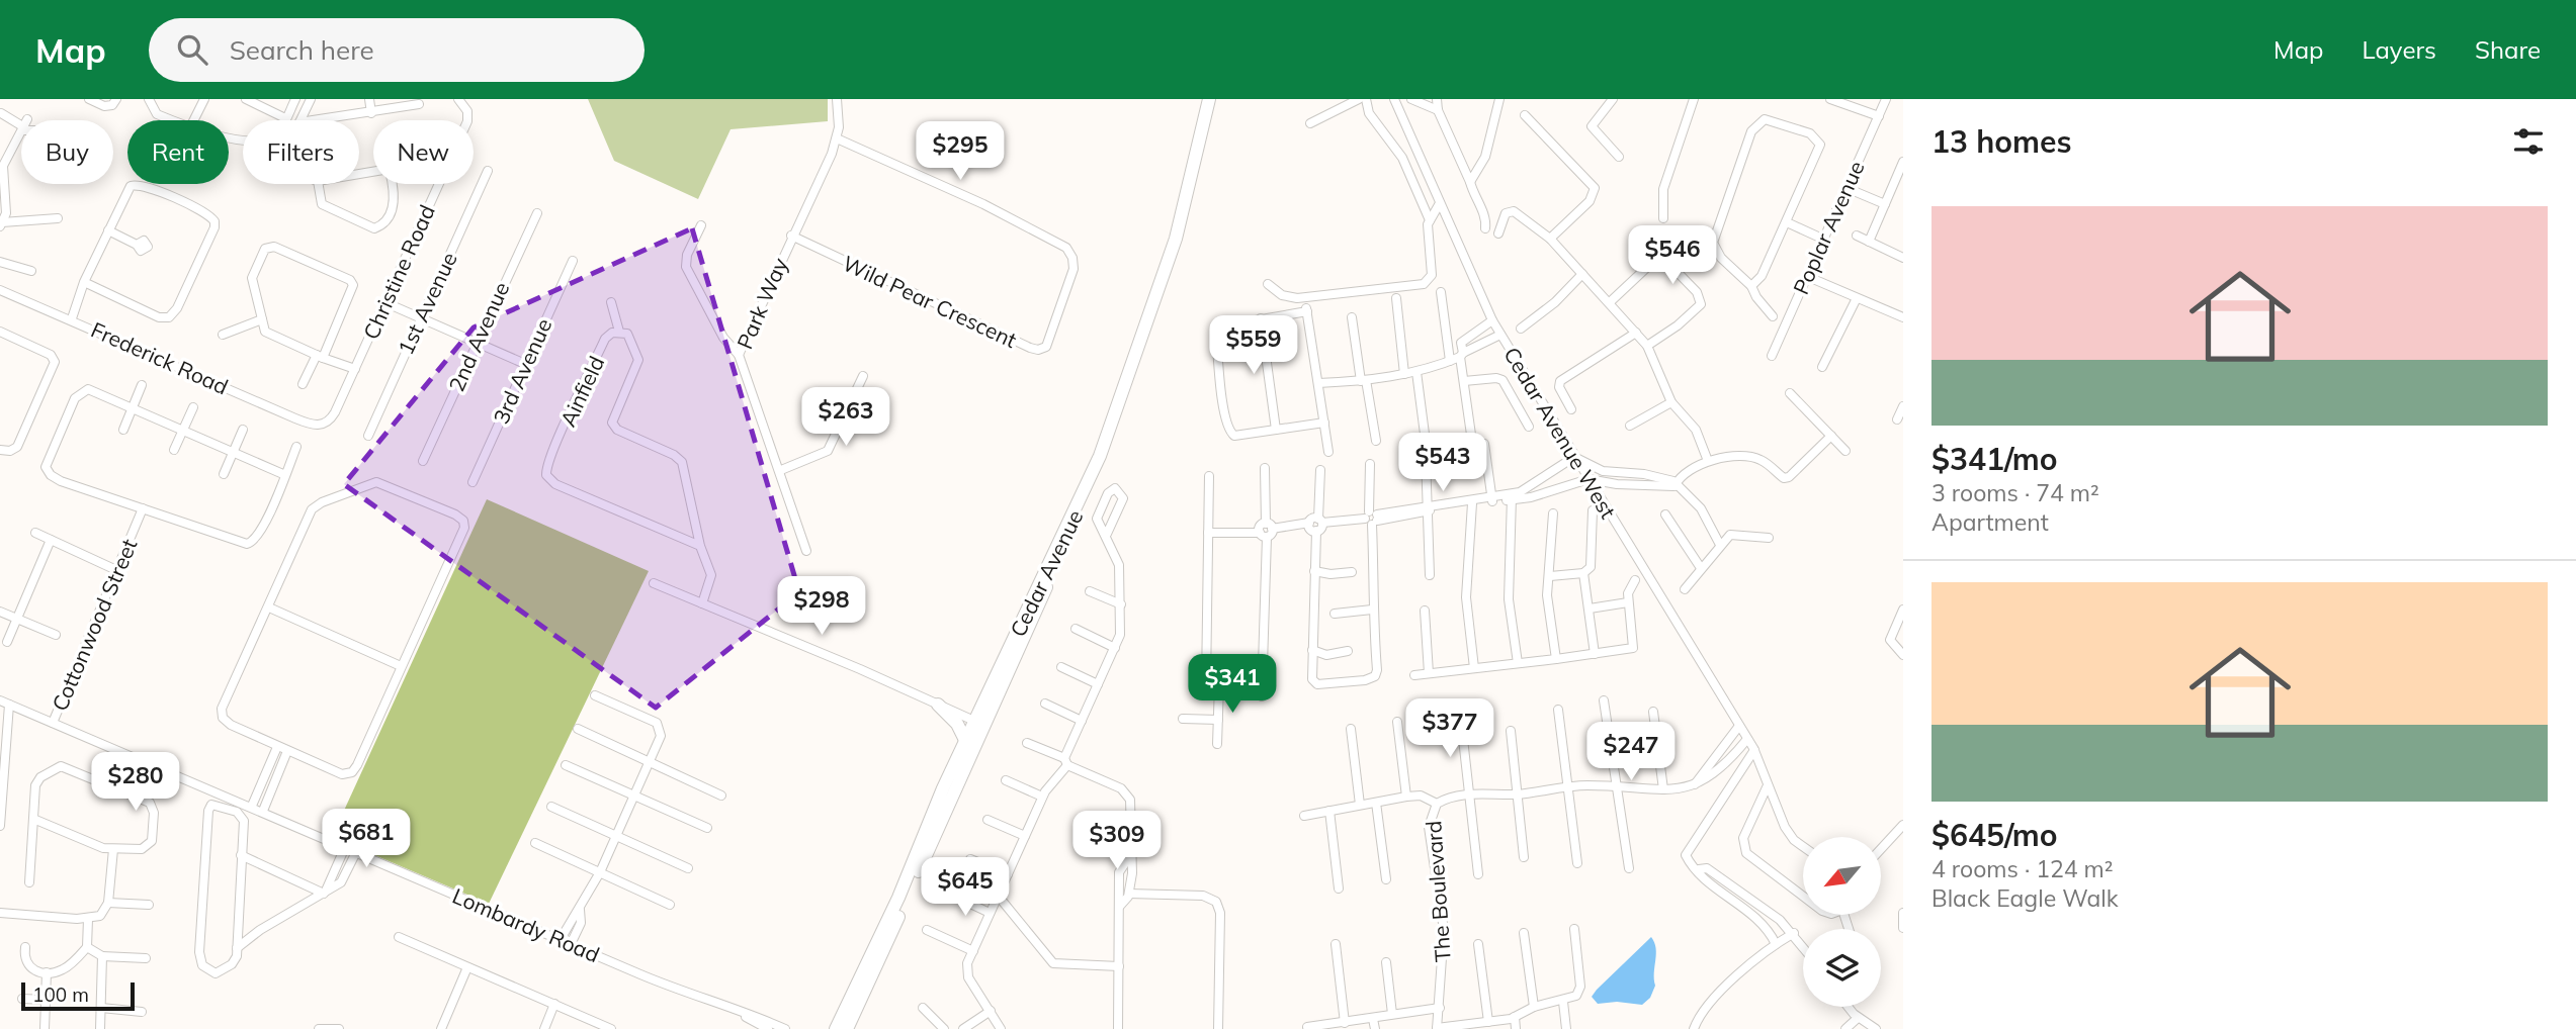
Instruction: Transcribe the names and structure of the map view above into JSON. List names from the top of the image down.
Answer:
{
  "streets": {
    "main road": ["Cedar Avenue"],
    "street": [
      "Poplar Avenue",
      "Christine Road",
      "Wild Pear Crescent",
      "1st Avenue",
      "Park Way",
      "2nd Avenue",
      "Frederick Road",
      "3rd Avenue",
      "Ainfield",
      "Cedar Avenue West",
      "Cottonwood Street",
      "The Boulevard",
      "Lombardy Road"
    ]
  },
  "crossings": [
    ["Christine Road", "Frederick Road"],
    ["Wild Pear Crescent", "Park Way"],
    ["Cedar Avenue West", "The Boulevard"],
    ["Cottonwood Street", "Lombardy Road"]
  ],
  "scale_bar": "100 m",
  "north": "bottom left",
  "page": {
    "header": "Map",
    "search": "Search here",
    "nav": ["Map", "Layers", "Share"],
    "heading": "13 homes",
    "chip": [
      "Buy",
      "Rent",
      "Filters",
      "New"
    ],
    "price": [
      "$295",
      "$546",
      "$559",
      "$263",
      "$543",
      "$298",
      "$341",
      "$377",
      "$247",
      "$280",
      "$681",
      "$309",
      "$645"
    ],
    "list": [
      {
        "name": "$341/mo",
        "note": "3 rooms · 74 m² · Apartment"
      },
      {
        "name": "$645/mo",
        "note": "4 rooms · 124 m² · Black Eagle Walk"
      }
    ],
    "scale": "100 m"
  }
}
